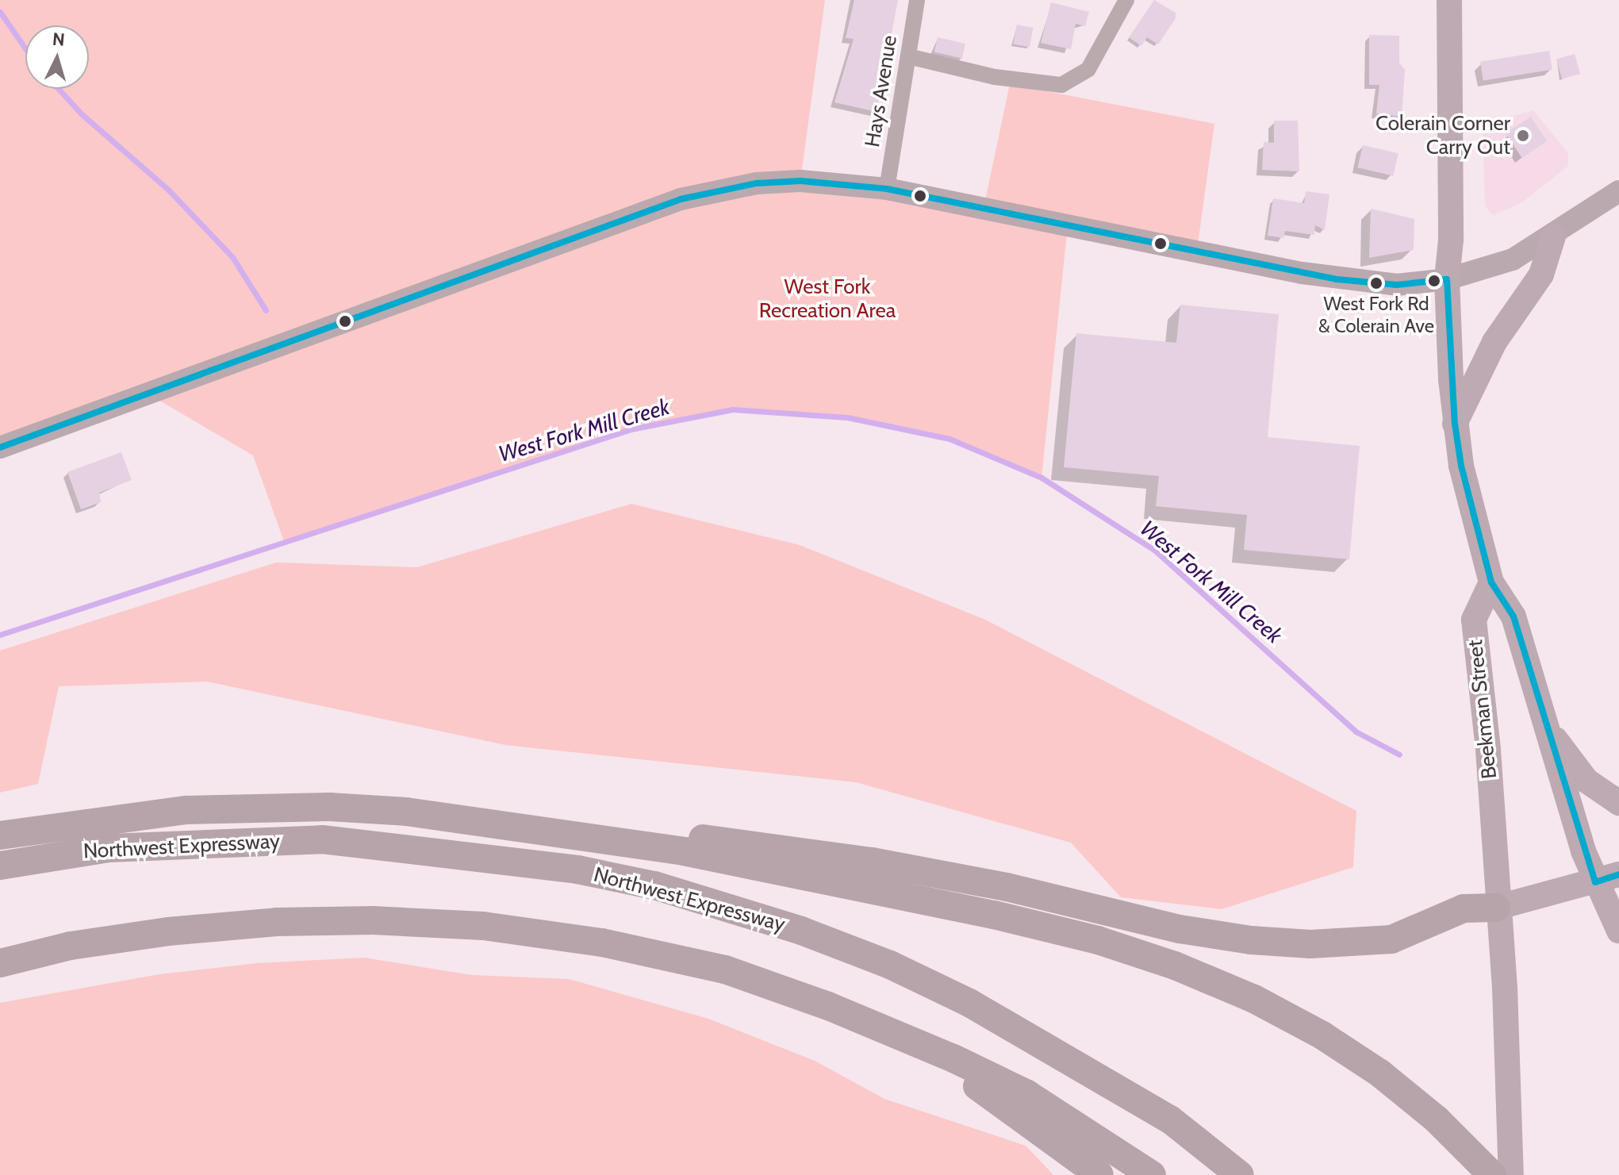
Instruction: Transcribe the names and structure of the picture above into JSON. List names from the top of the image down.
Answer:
{
  "streets": {
    "highway": ["Northwest Expressway"],
    "main road": ["Beekman Street"],
    "street": ["Hays Avenue"]
  },
  "water": ["West Fork Mill Creek"],
  "parks": ["West Fork Recreation Area"],
  "places": ["Colerain Corner Carry Out", "West Fork Rd & Colerain Ave"],
  "north": "top"
}
